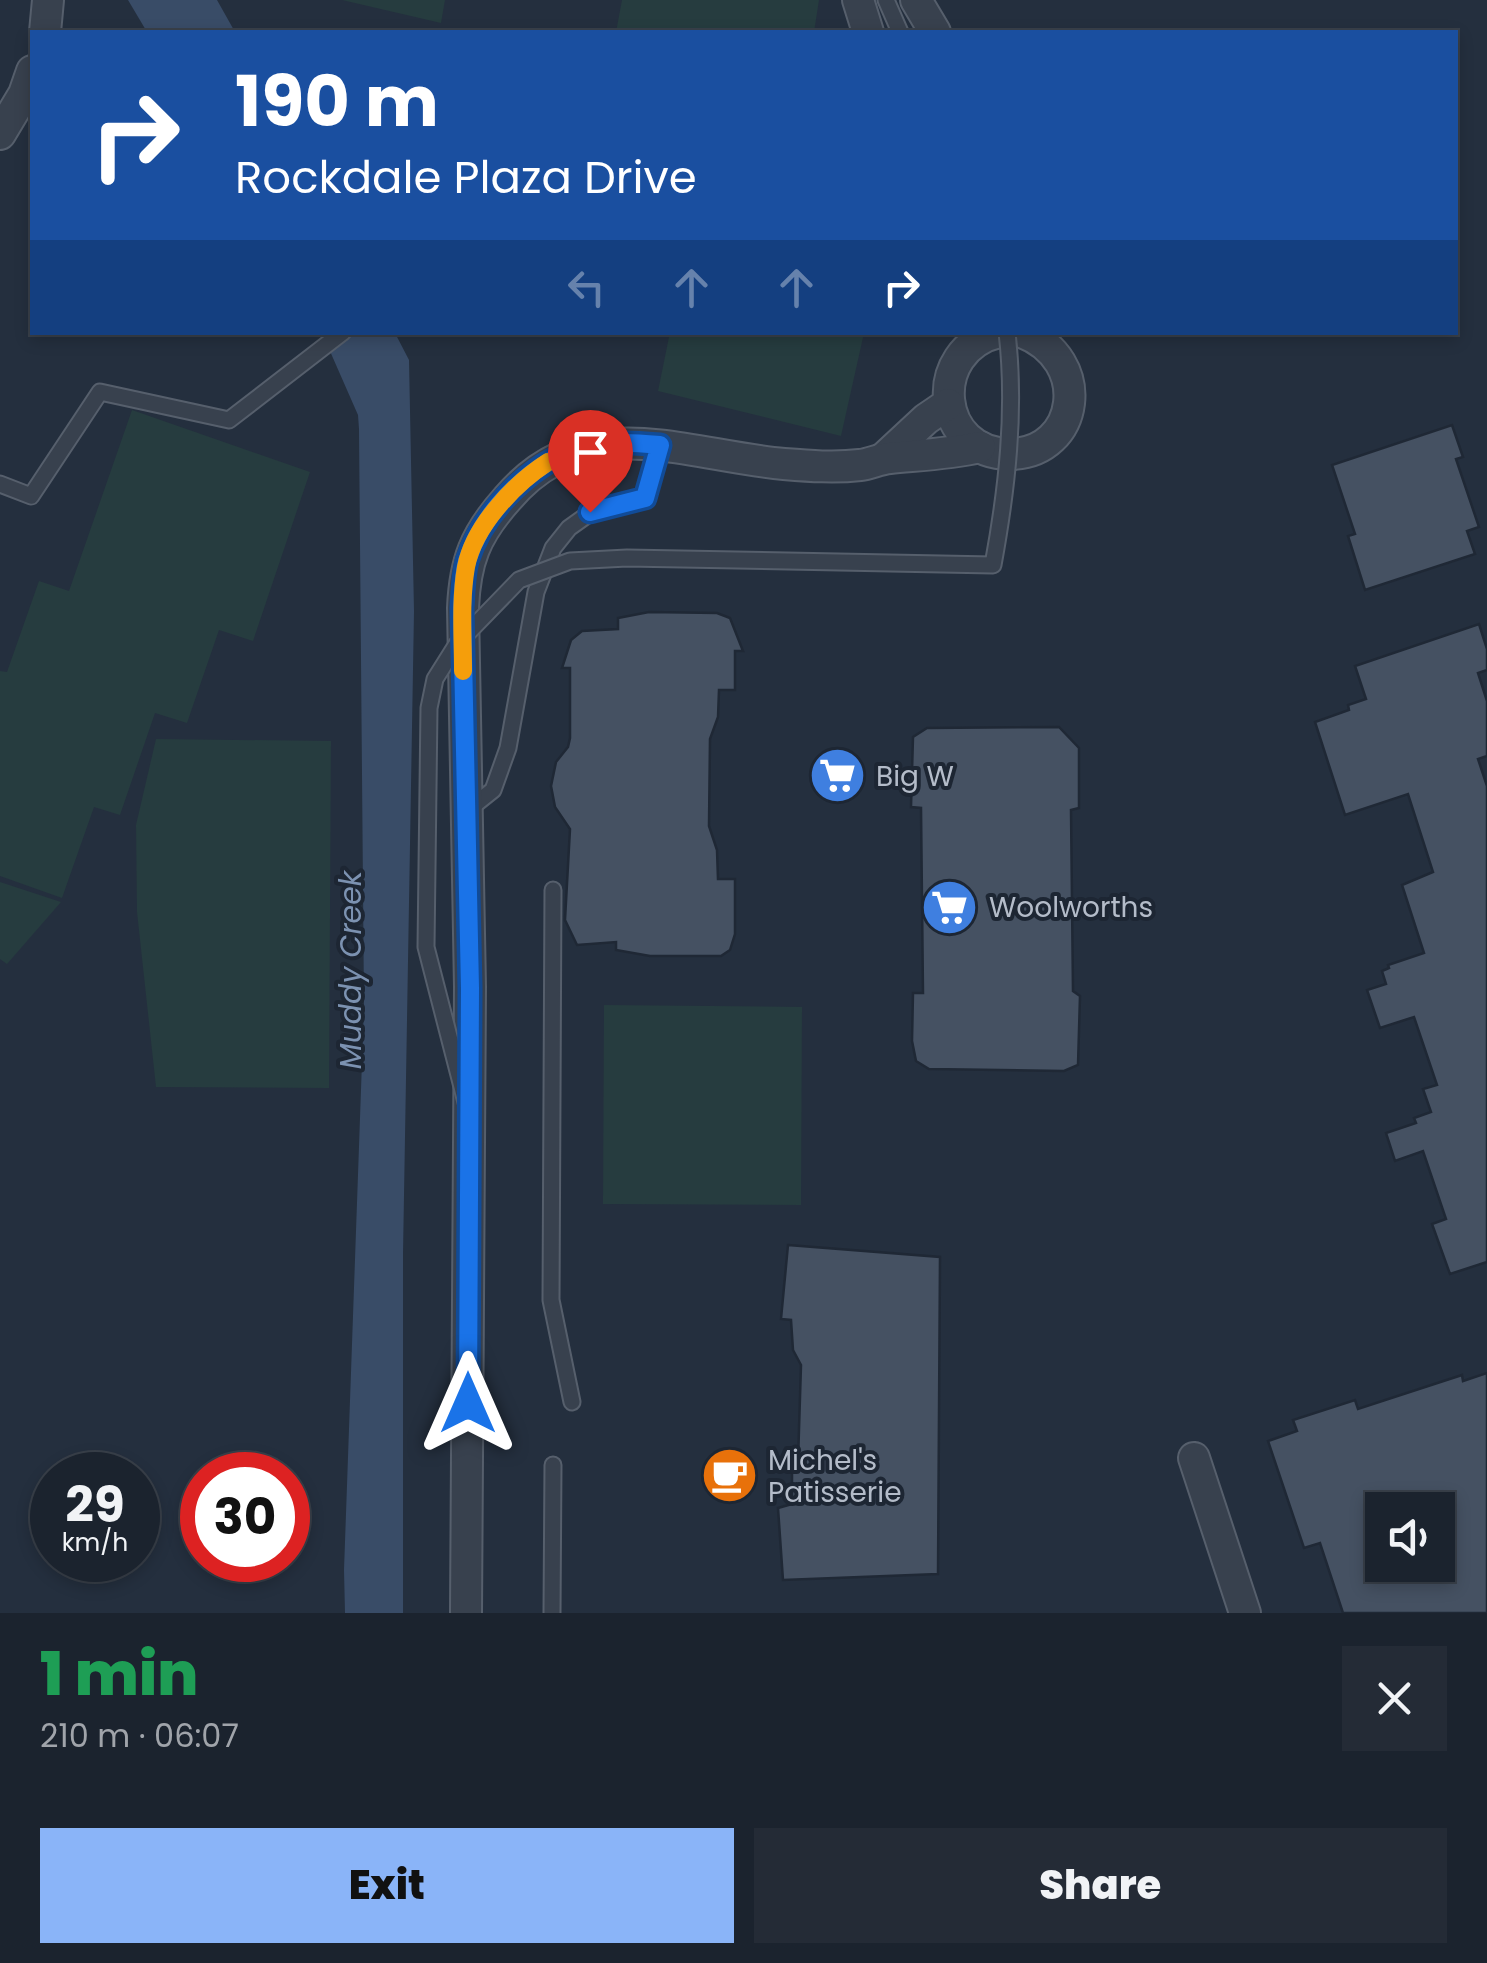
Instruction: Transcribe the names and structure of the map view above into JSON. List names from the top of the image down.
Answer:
{
  "water": ["Muddy Creek"],
  "places": {
    "supermarket": ["Big W", "Woolworths"],
    "cafe": ["Michel's Patisserie"]
  },
  "page": {
    "turn": ["190 m", "Rockdale Plaza Drive"],
    "speed": "29 km/h",
    "limit": "30",
    "heading": ["1 min", "210 m · 06:07"],
    "buttons": ["Exit", "Share"]
  }
}
